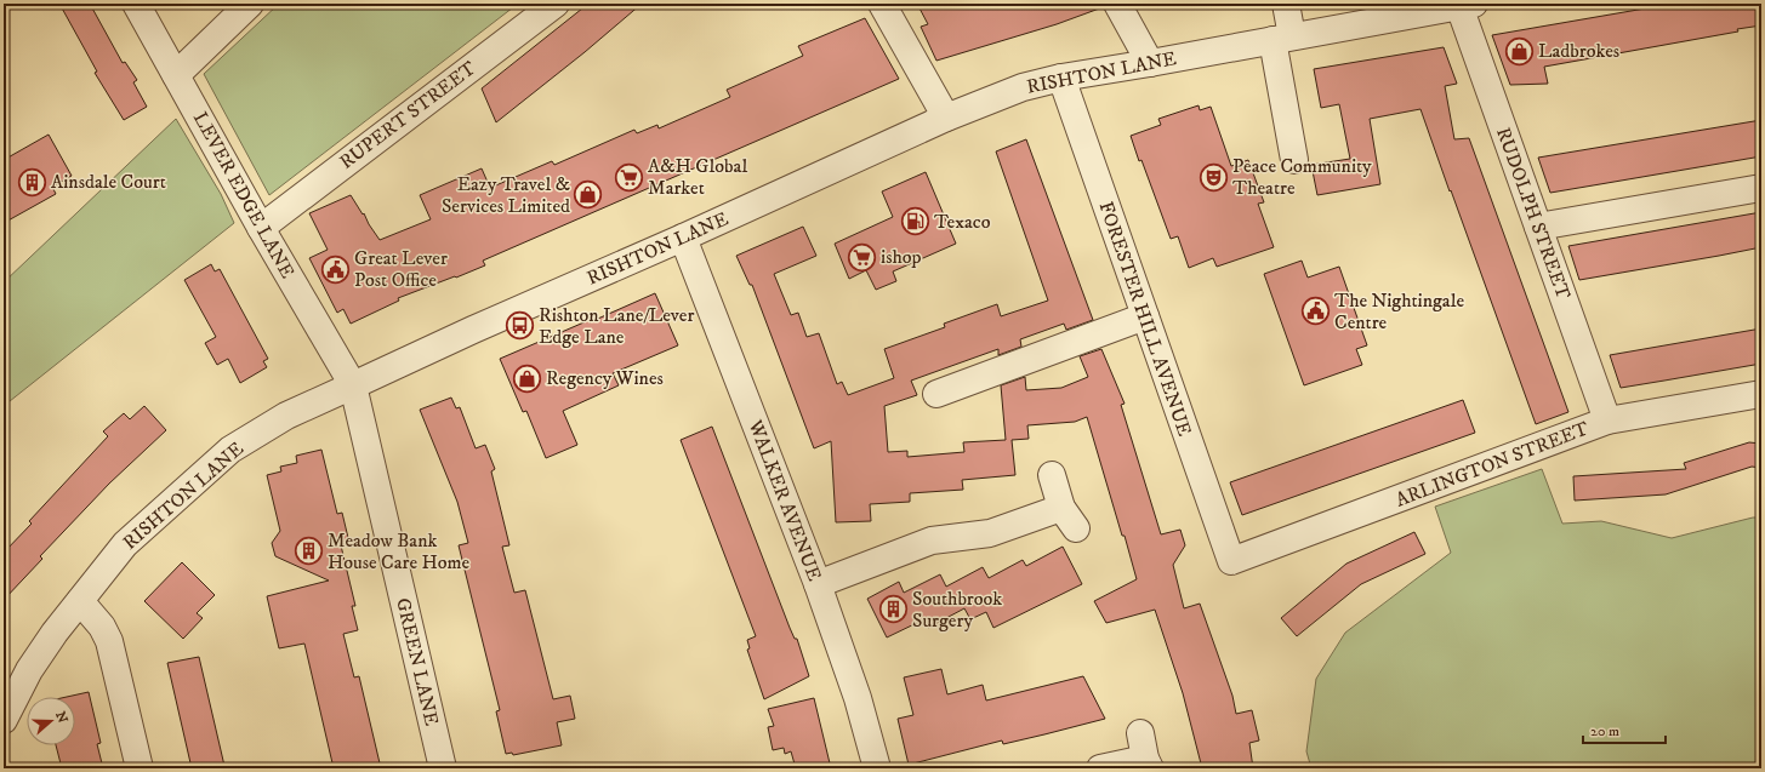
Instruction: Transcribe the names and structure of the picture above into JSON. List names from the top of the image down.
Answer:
{
  "streets": {
    "street": [
      "RISHTON LANE",
      "RUPERT STREET",
      "LEVER EDGE LANE",
      "RUDOLPH STREET",
      "FORESTER HILL AVENUE",
      "ARLINGTON STREET",
      "WALKER AVENUE",
      "GREEN LANE"
    ]
  },
  "crossings": [
    ["RISHTON LANE", "LEVER EDGE LANE"],
    ["RISHTON LANE", "RUDOLPH STREET"],
    ["RISHTON LANE", "FORESTER HILL AVENUE"],
    ["RISHTON LANE", "WALKER AVENUE"],
    ["RISHTON LANE", "GREEN LANE"],
    ["RUPERT STREET", "LEVER EDGE LANE"],
    ["LEVER EDGE LANE", "GREEN LANE"],
    ["RUDOLPH STREET", "ARLINGTON STREET"],
    ["FORESTER HILL AVENUE", "ARLINGTON STREET"]
  ],
  "places": {
    "shop": ["Ladbrokes", "Eazy Travel & Services Limited", "Regency Wines"],
    "supermarket": ["A&H Global Market", "ishop"],
    "theatre": ["Peace Community Theatre"],
    "building": ["Ainsdale Court", "Meadow Bank House Care Home", "Southbrook Surgery"],
    "fuel station": ["Texaco"],
    "public building": ["Great Lever Post Office", "The Nightingale Centre"],
    "bus stop": ["Rishton Lane/Lever Edge Lane"]
  },
  "scale_bar": "20 m",
  "north": "right"
}
